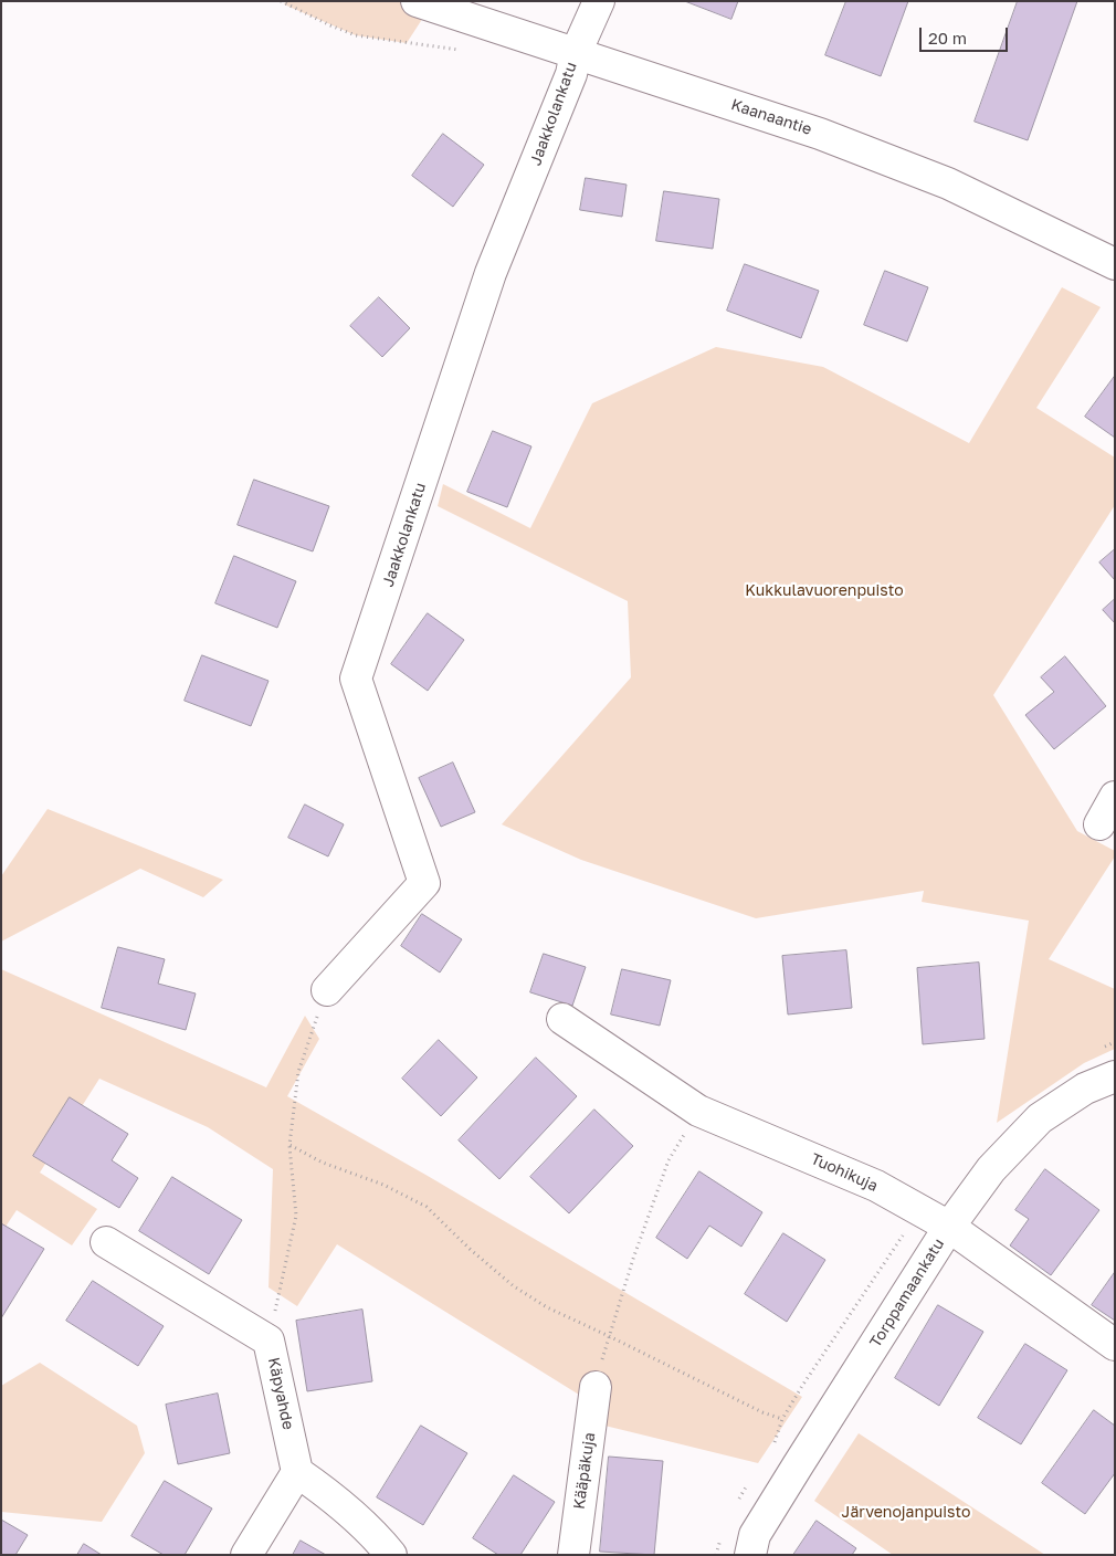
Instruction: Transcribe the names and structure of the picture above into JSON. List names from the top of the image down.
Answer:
{
  "streets": {
    "street": [
      "Jaakkolankatu",
      "Kaanaantie",
      "Tuohikuja",
      "Torppamaankatu",
      "Käpyahde",
      "Kääpäkuja"
    ]
  },
  "crossings": [
    ["Jaakkolankatu", "Kaanaantie"],
    ["Tuohikuja", "Torppamaankatu"]
  ],
  "parks": ["Kukkulavuorenpuisto", "Järvenojanpuisto"],
  "scale_bar": "20 m"
}
